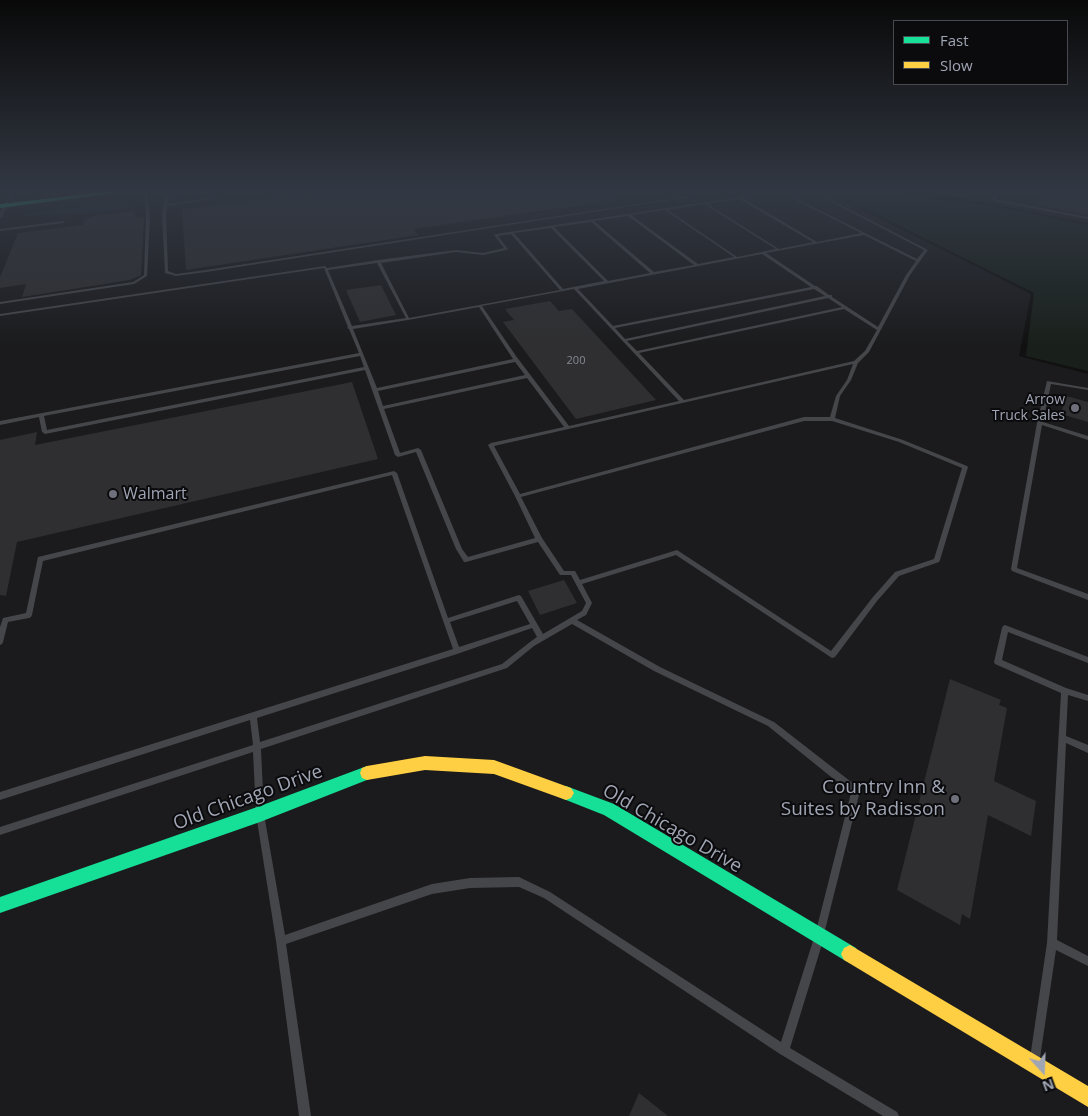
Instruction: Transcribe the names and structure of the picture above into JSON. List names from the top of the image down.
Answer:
{
  "streets": {
    "street": ["Old Chicago Drive"]
  },
  "places": ["Arrow Truck Sales", "Walmart", "Country Inn & Suites by Radisson"],
  "house_numbers": ["200"],
  "legend": ["Fast", "Slow"],
  "north": "bottom"
}
